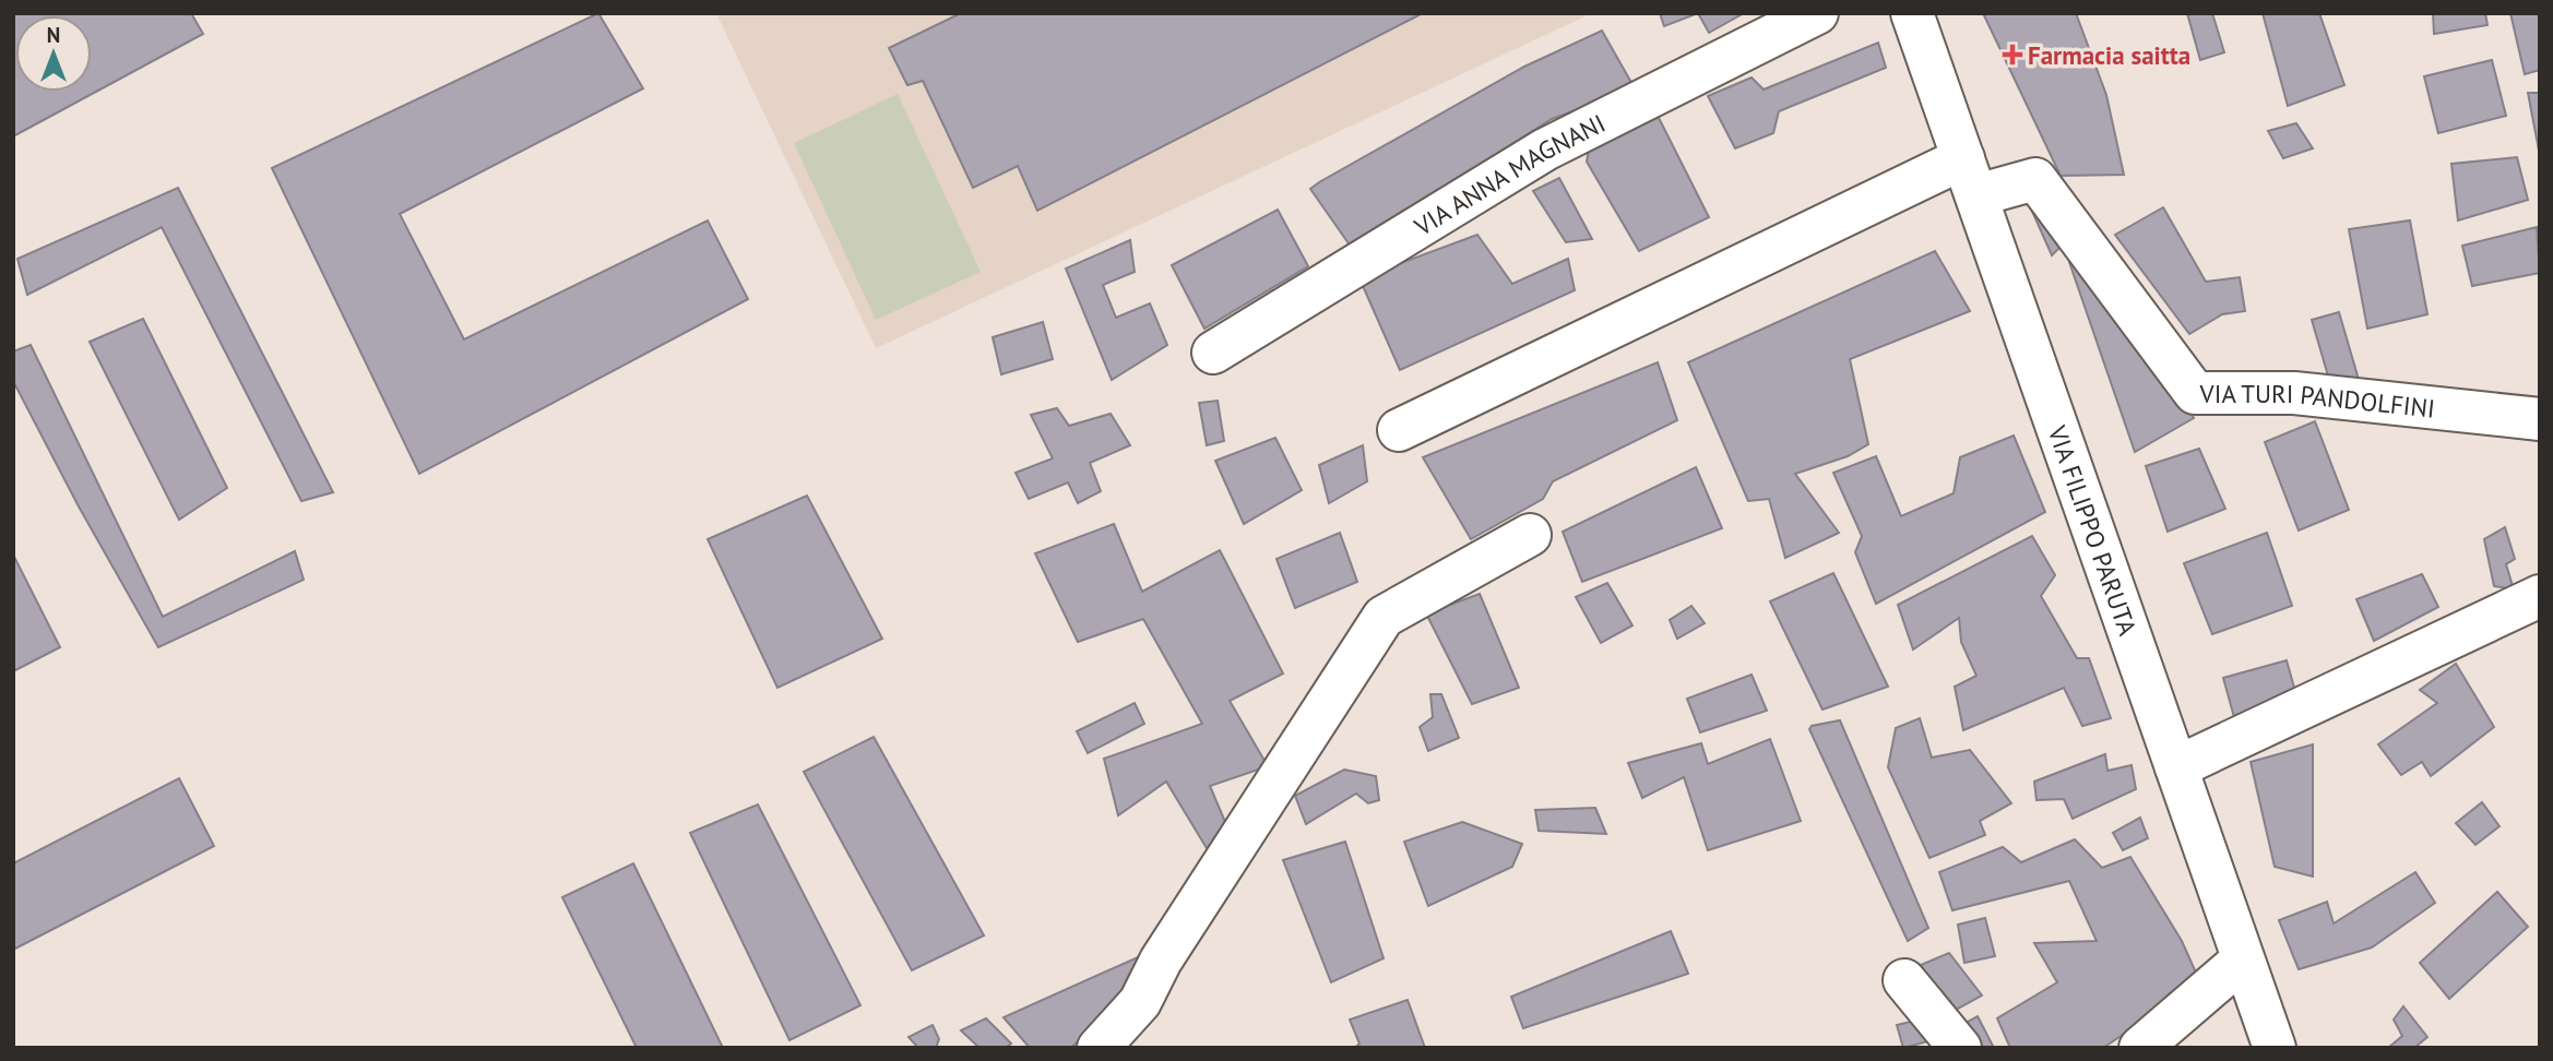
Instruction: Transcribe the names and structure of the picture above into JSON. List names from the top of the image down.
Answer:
{
  "streets": {
    "street": ["VIA ANNA MAGNANI", "VIA TURI PANDOLFINI", "VIA FILIPPO PARUTA"]
  },
  "crossings": [
    ["VIA TURI PANDOLFINI", "VIA FILIPPO PARUTA"]
  ],
  "places": {
    "health": ["Farmacia saitta"]
  },
  "north": "top"
}
